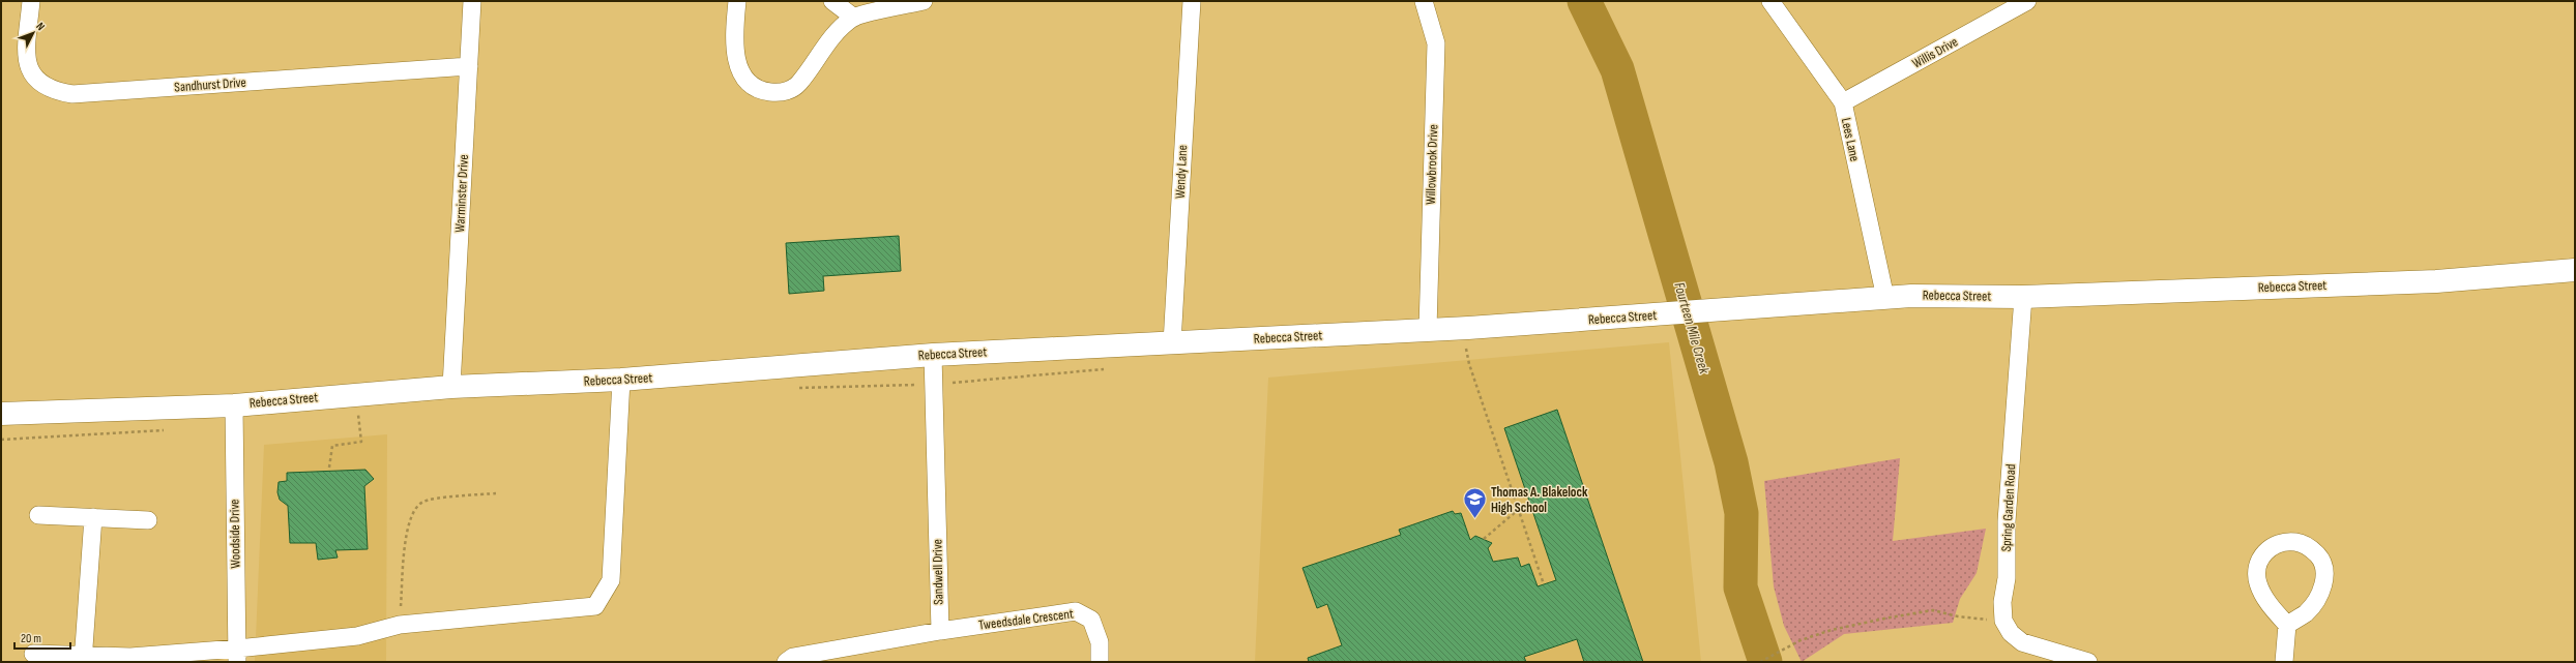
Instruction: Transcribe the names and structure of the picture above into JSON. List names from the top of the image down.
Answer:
{
  "streets": {
    "main road": ["Rebecca Street"],
    "street": [
      "Willis Drive",
      "Sandhurst Drive",
      "Lees Lane",
      "Willowbrook Drive",
      "Wendy Lane",
      "Warminster Drive",
      "Spring Garden Road",
      "Woodside Drive",
      "Sandwell Drive",
      "Tweedsdale Crescent"
    ]
  },
  "crossings": [
    ["Willis Drive", "Lees Lane"],
    ["Sandhurst Drive", "Warminster Drive"],
    ["Lees Lane", "Rebecca Street"],
    ["Willowbrook Drive", "Rebecca Street"],
    ["Wendy Lane", "Rebecca Street"],
    ["Warminster Drive", "Rebecca Street"],
    ["Rebecca Street", "Spring Garden Road"],
    ["Rebecca Street", "Woodside Drive"],
    ["Rebecca Street", "Sandwell Drive"],
    ["Sandwell Drive", "Tweedsdale Crescent"]
  ],
  "water": ["Fourteen Mile Creek"],
  "places": {
    "school or university": ["Thomas A. Blakelock High School"]
  },
  "scale_bar": "20 m",
  "north": "top right"
}
